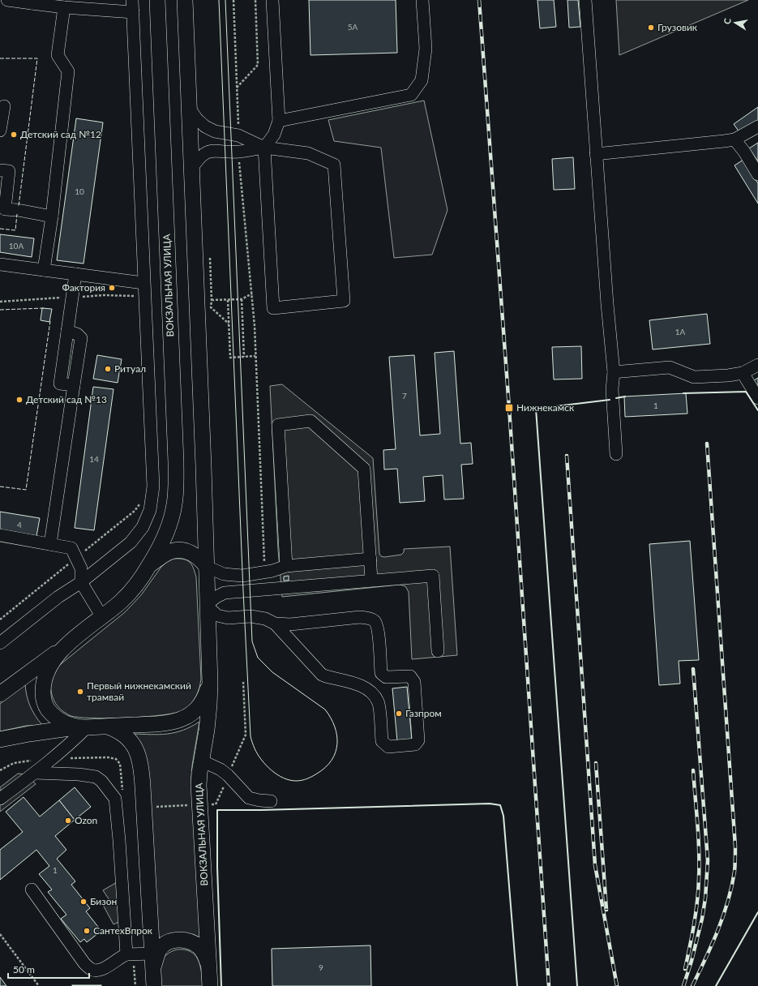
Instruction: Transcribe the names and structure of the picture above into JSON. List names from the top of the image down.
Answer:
{
  "streets": {
    "main road": ["ВОКЗАЛЬНАЯ УЛИЦА"]
  },
  "places": {
    "other": [
      "Грузовик",
      "Детский сад №12",
      "Фактория",
      "Ритуал",
      "Детский сад №13",
      "Первый нижнекамский трамвай",
      "Газпром",
      "Ozon",
      "Бизон",
      "СантехВпрок"
    ],
    "transit": ["Нижнекамск"]
  },
  "house_numbers": [
    "5А",
    "10",
    "10А",
    "1А",
    "7",
    "1",
    "14",
    "4",
    "1",
    "9"
  ],
  "scale_bar": "50 m",
  "north": "left"
}
